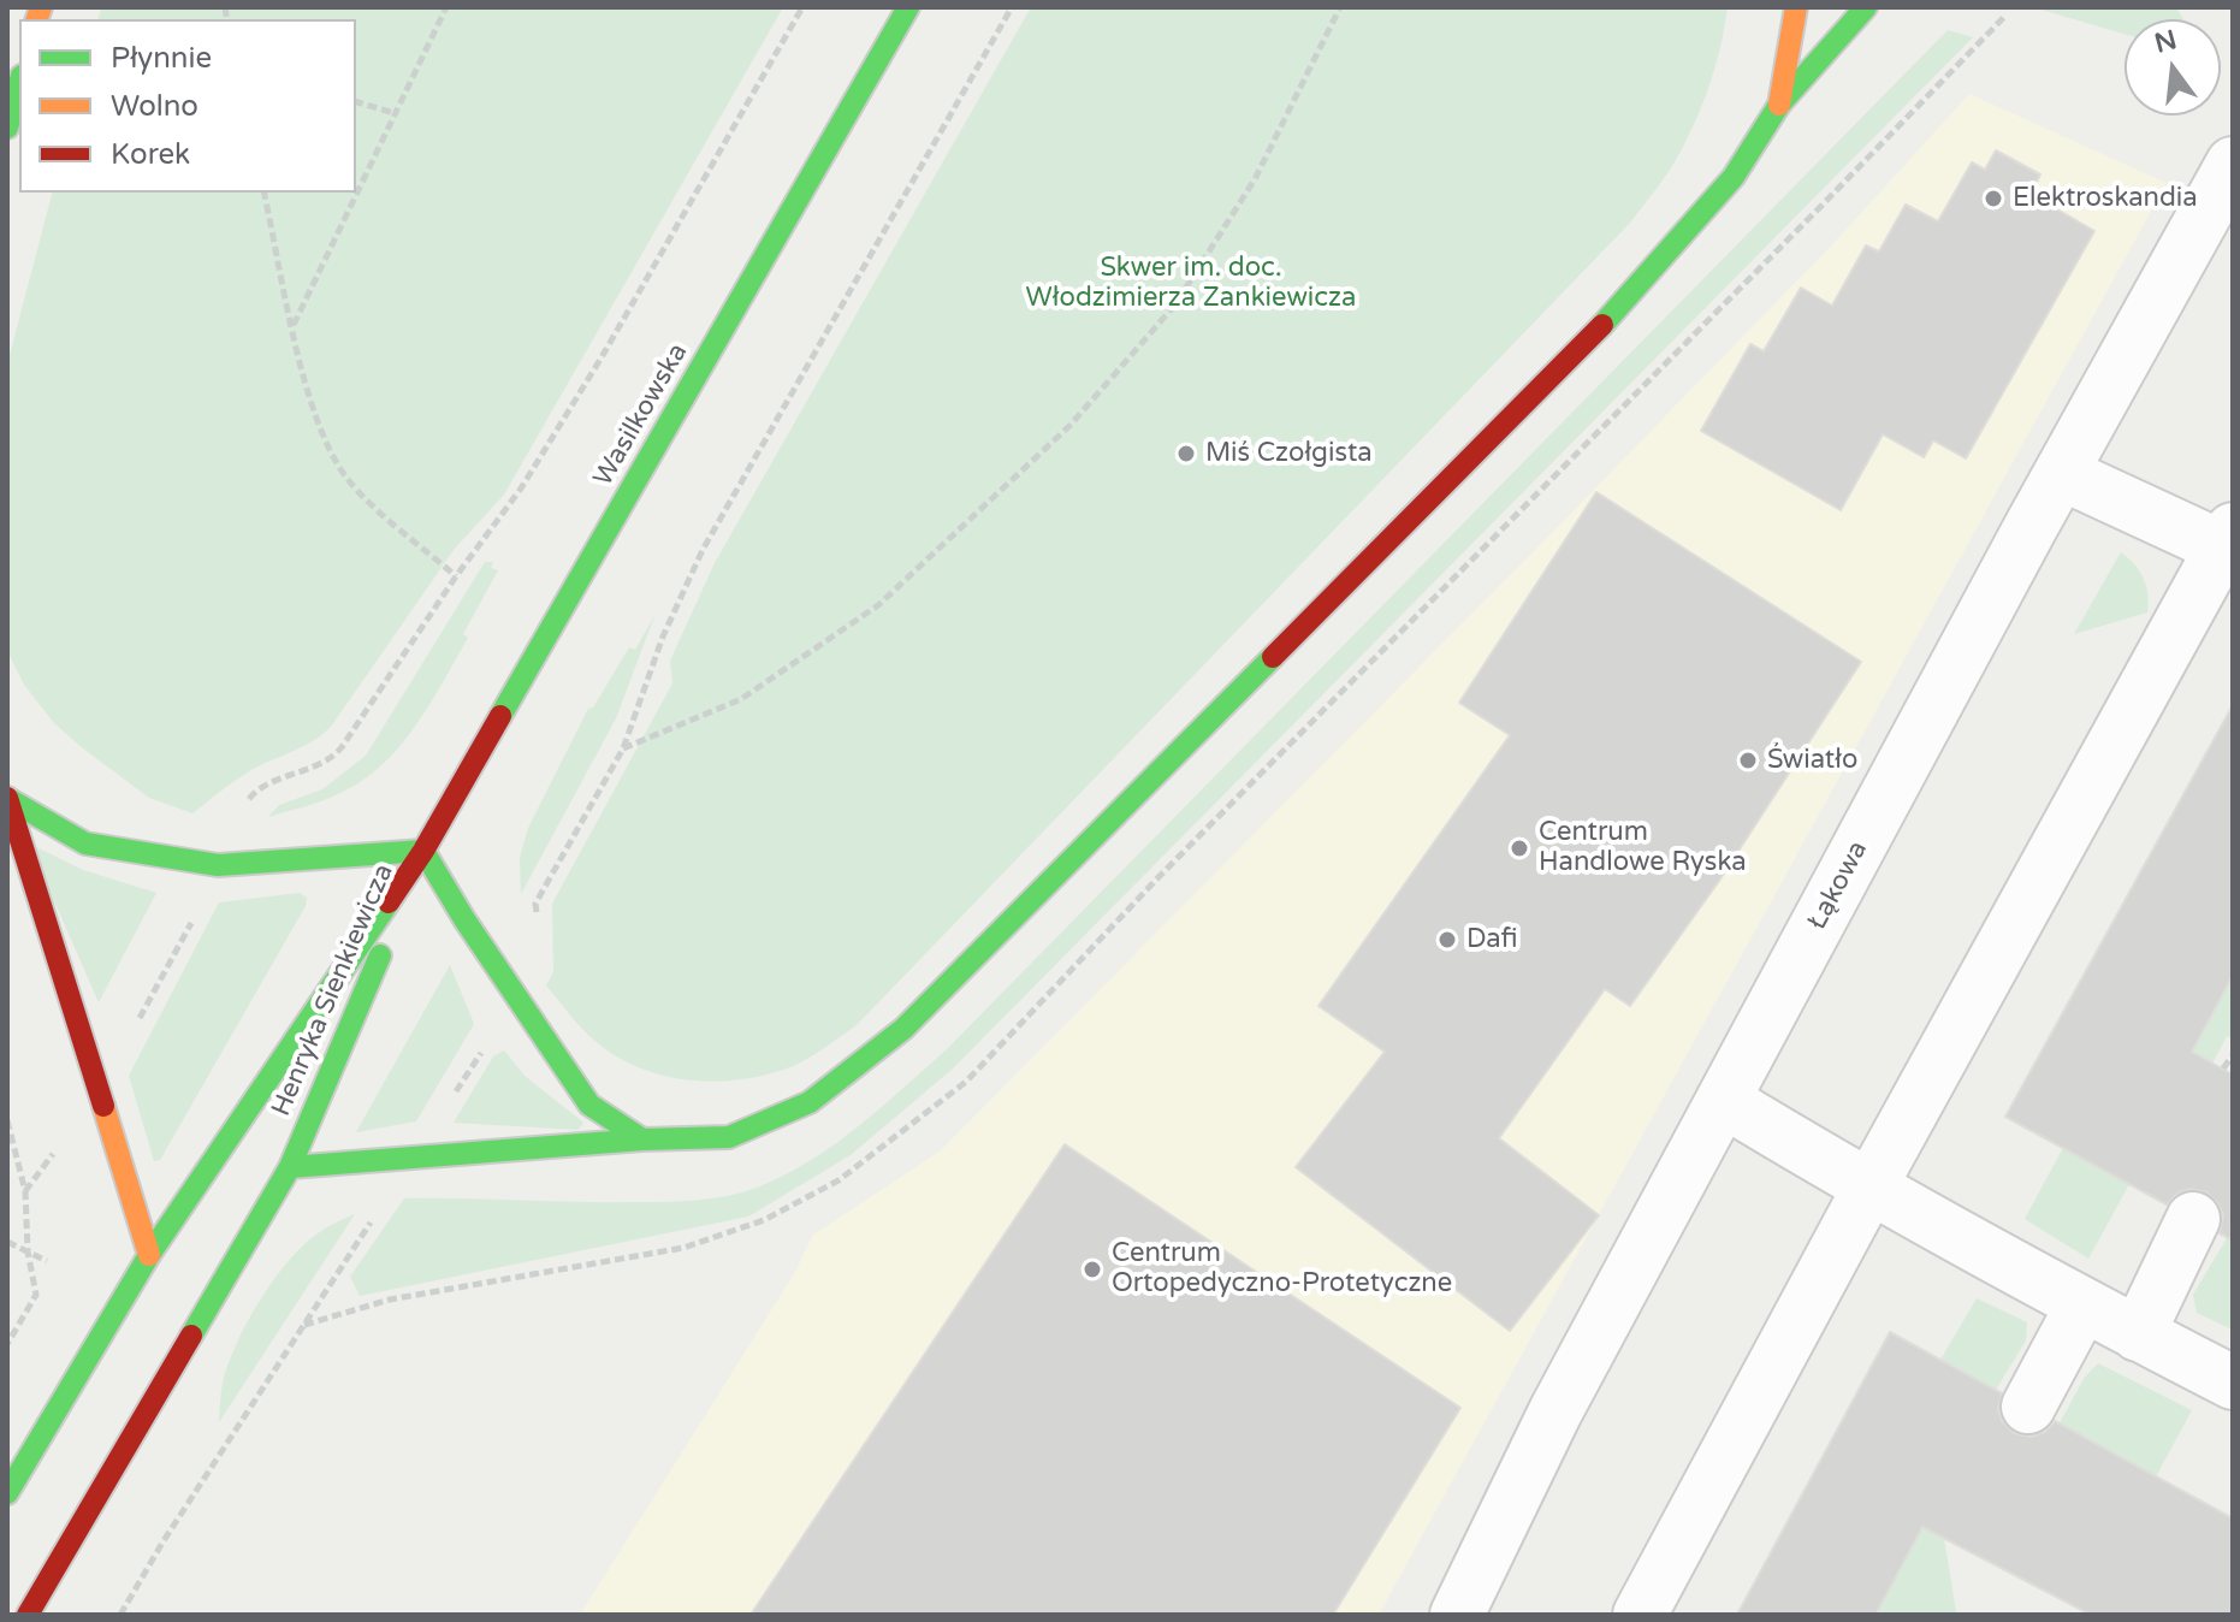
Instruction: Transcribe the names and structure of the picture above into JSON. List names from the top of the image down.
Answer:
{
  "streets": {
    "main road": ["Wasilkowska", "Henryka Sienkiewicza"],
    "street": ["Łąkowa"]
  },
  "crossings": [
    ["Wasilkowska", "Henryka Sienkiewicza"]
  ],
  "parks": ["Skwer im. doc. Włodzimierza Zankiewicza"],
  "places": [
    "Elektroskandia",
    "Miś Czołgista",
    "Światło",
    "Centrum Handlowe Ryska",
    "Dafi",
    "Centrum Ortopedyczno-Protetyczne"
  ],
  "legend": ["Płynnie", "Wolno", "Korek"],
  "north": "top"
}
